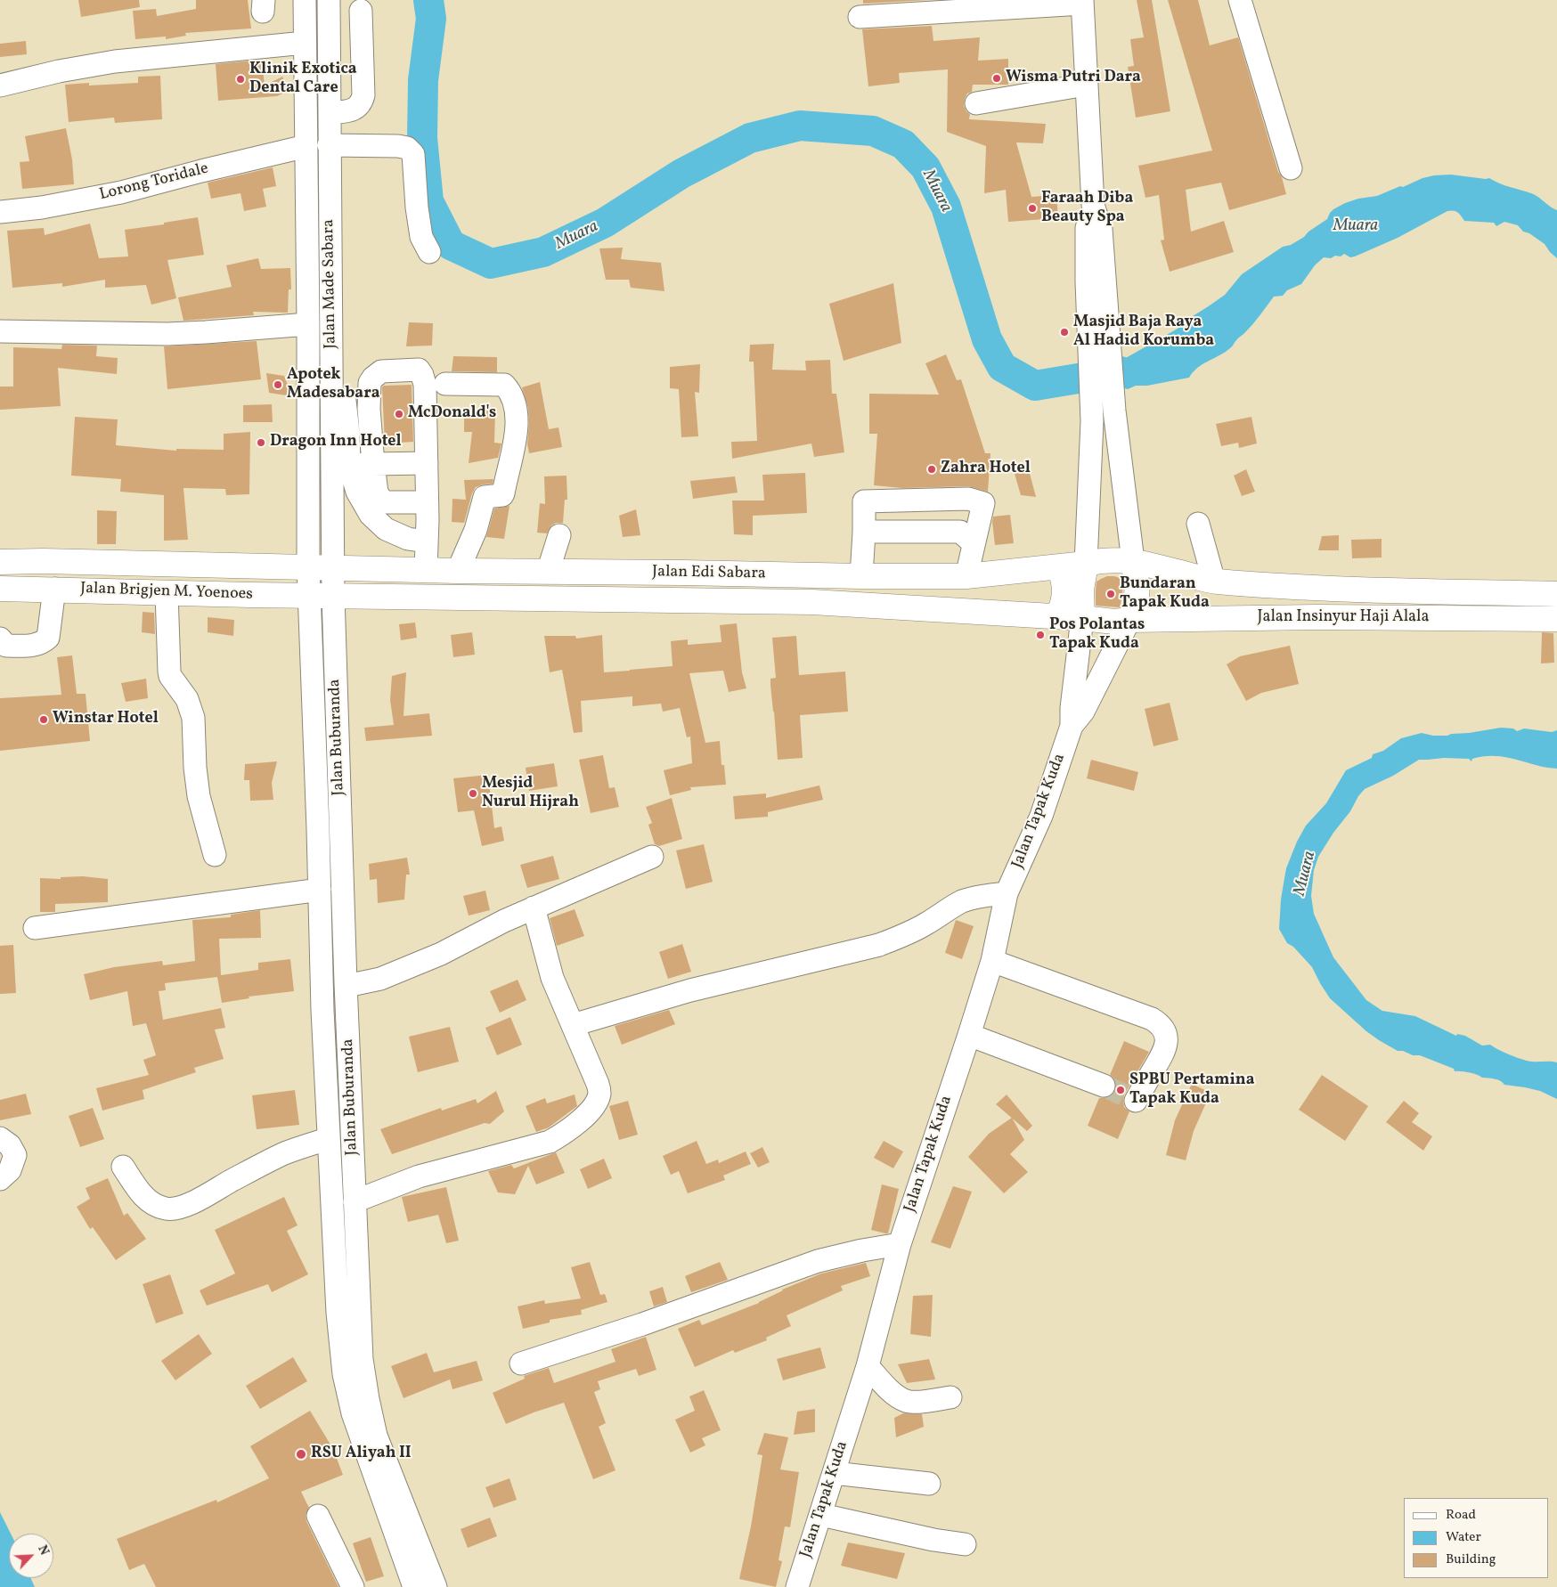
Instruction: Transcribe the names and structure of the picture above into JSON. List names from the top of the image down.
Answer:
{
  "streets": {
    "main road": ["Jalan Edi Sabara", "Jalan Brigjen M. Yoenoes", "Jalan Insinyur Haji Alala"],
    "street": [
      "Lorong Toridale",
      "Jalan Made Sabara",
      "Jalan Buburanda",
      "Jalan Tapak Kuda"
    ]
  },
  "crossings": [
    ["Lorong Toridale", "Jalan Made Sabara"],
    ["Jalan Made Sabara", "Jalan Edi Sabara"],
    ["Jalan Made Sabara", "Jalan Brigjen M. Yoenoes"],
    ["Jalan Made Sabara", "Jalan Buburanda"],
    ["Jalan Edi Sabara", "Jalan Brigjen M. Yoenoes"],
    ["Jalan Edi Sabara", "Jalan Insinyur Haji Alala"],
    ["Jalan Edi Sabara", "Jalan Buburanda"],
    ["Jalan Edi Sabara", "Jalan Tapak Kuda"],
    ["Jalan Brigjen M. Yoenoes", "Jalan Buburanda"],
    ["Jalan Insinyur Haji Alala", "Jalan Tapak Kuda"]
  ],
  "water": ["Muara"],
  "places": [
    "Wisma Putri Dara",
    "Klinik Exotica Dental Care",
    "Faraah Diba Beauty Spa",
    "Masjid Baja Raya Al Hadid Korumba",
    "Apotek Madesabara",
    "McDonald's",
    "Dragon Inn Hotel",
    "Zahra Hotel",
    "Bundaran Tapak Kuda",
    "Pos Polantas Tapak Kuda",
    "Winstar Hotel",
    "Mesjid Nurul Hijrah",
    "SPBU Pertamina Tapak Kuda",
    "RSU Aliyah II"
  ],
  "legend": ["Road", "Water", "Building"],
  "north": "top right"
}
